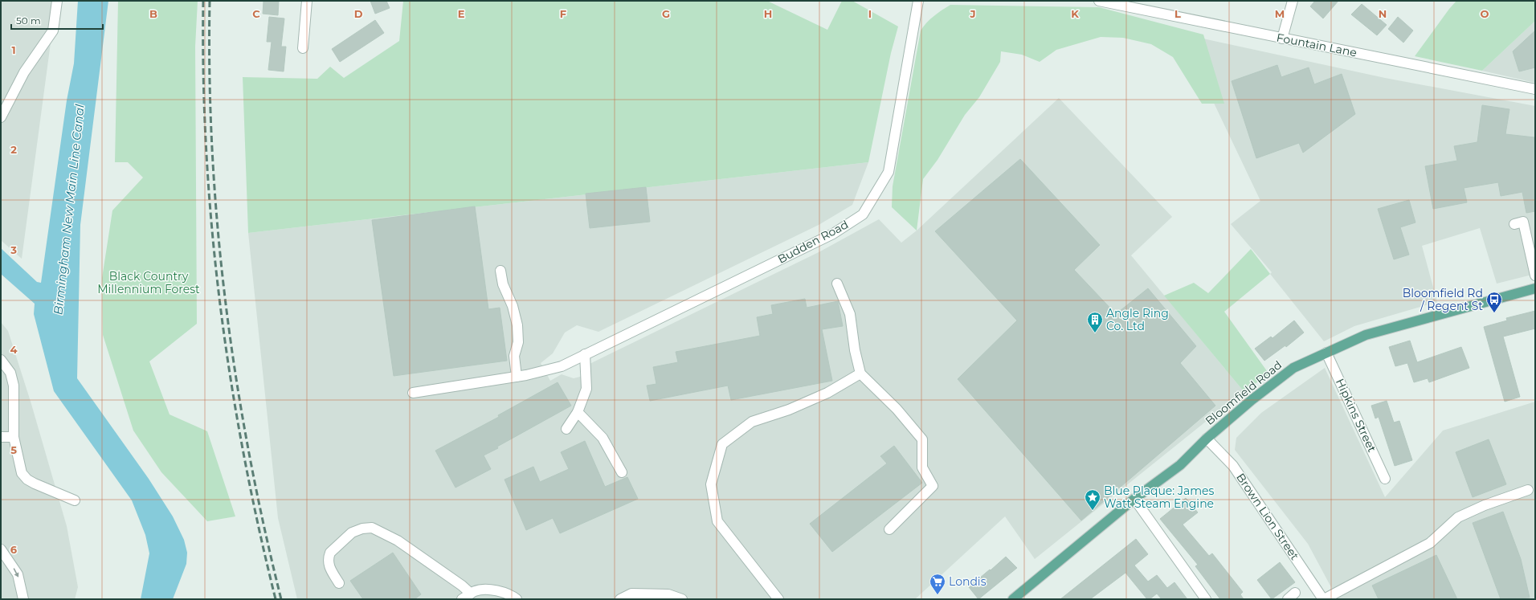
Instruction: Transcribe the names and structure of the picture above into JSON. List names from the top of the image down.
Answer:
{
  "streets": {
    "main road": ["Bloomfield Road"],
    "street": [
      "Fountain Lane",
      "Budden Road",
      "Hipkins Street",
      "Brown Lion Street"
    ]
  },
  "crossings": [
    ["Bloomfield Road", "Hipkins Street"],
    ["Bloomfield Road", "Brown Lion Street"]
  ],
  "water": ["Birmingham New Main Line Canal"],
  "parks": ["Black Country Millennium Forest"],
  "places": {
    "bus stop": ["Bloomfield Rd / Regent St"],
    "building": ["Angle Ring Co. Ltd"],
    "place": ["Blue Plaque: James Watt Steam Engine"],
    "supermarket": ["Londis"]
  },
  "scale_bar": "50 m",
  "grid": {
    "columns": [
      "B",
      "C",
      "D",
      "E",
      "F",
      "G",
      "H",
      "I",
      "J",
      "K",
      "L",
      "M",
      "N",
      "O"
    ],
    "rows": [
      "1",
      "2",
      "3",
      "4",
      "5",
      "6"
    ]
  }
}
